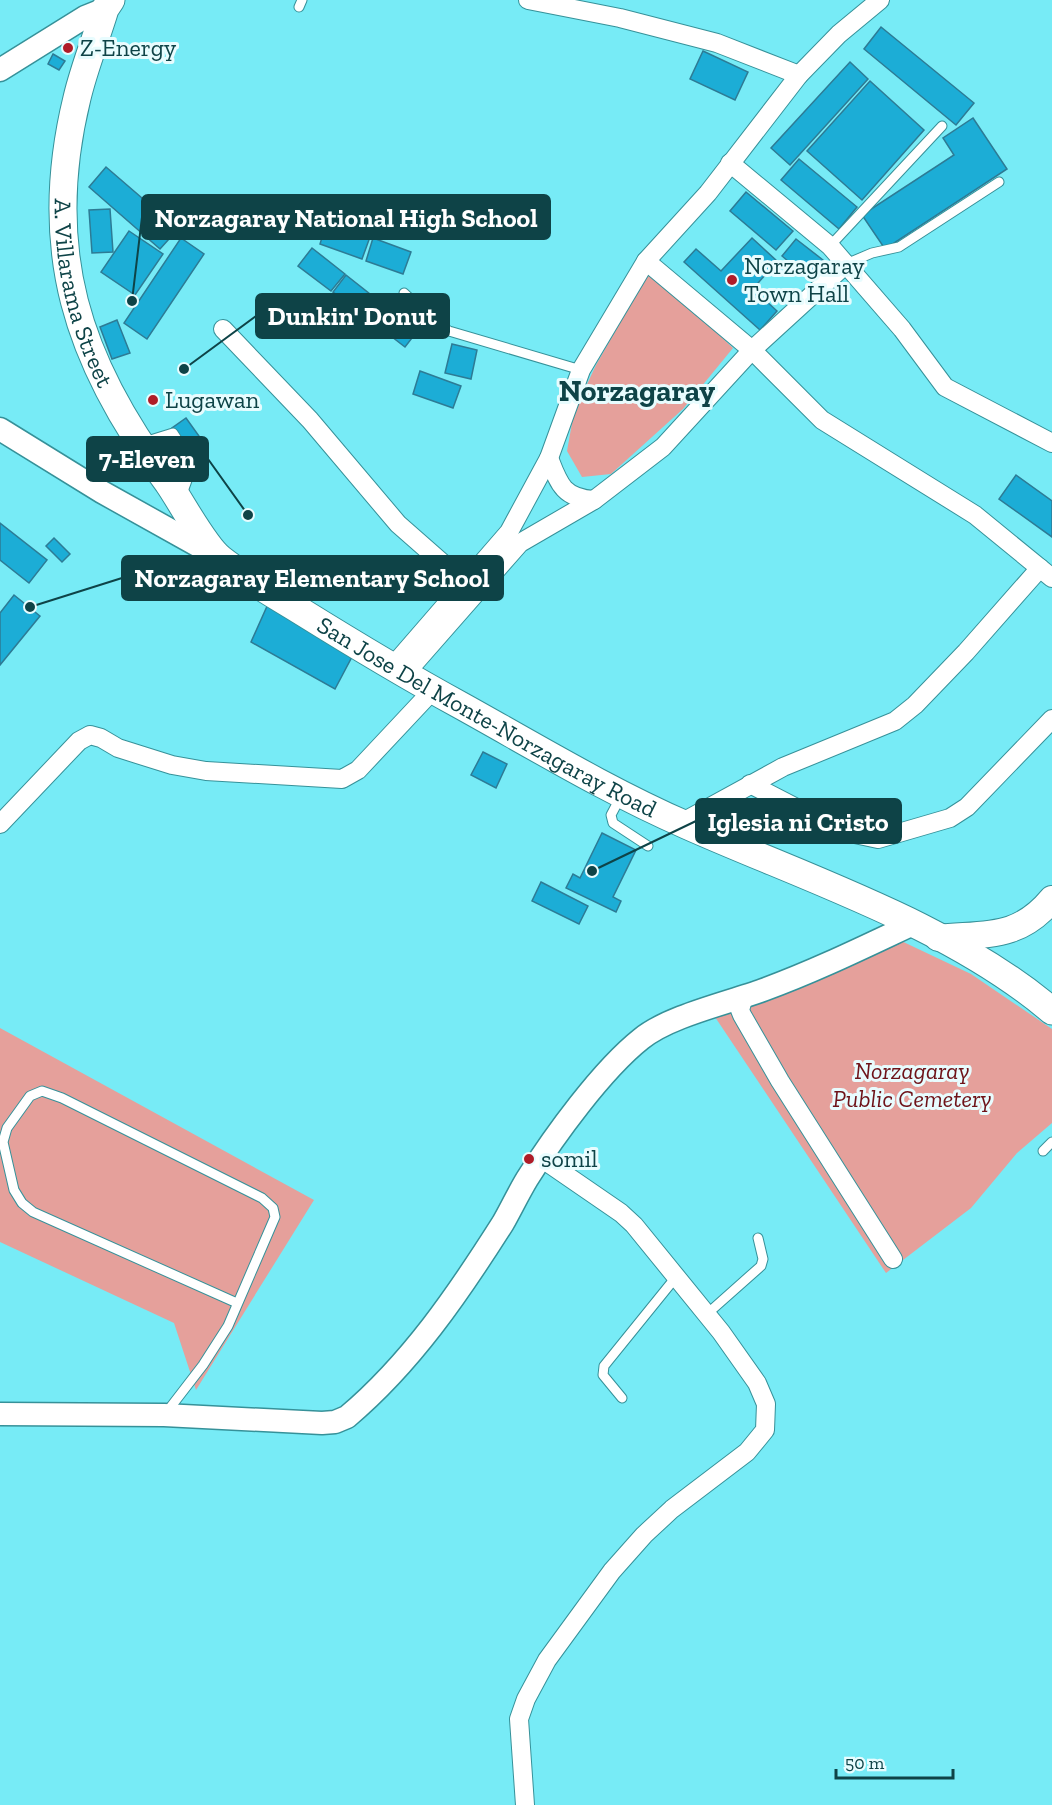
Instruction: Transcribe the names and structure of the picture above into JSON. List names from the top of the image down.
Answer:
{
  "streets": {
    "main road": ["A. Villarama Street", "San Jose Del Monte-Norzagaray Road"]
  },
  "crossings": [
    ["A. Villarama Street", "San Jose Del Monte-Norzagaray Road"]
  ],
  "districts": ["Norzagaray"],
  "parks": ["Norzagaray Public Cemetery"],
  "places": [
    "Z-Energy",
    "Norzagaray Town Hall",
    "Norzagaray National High School",
    "Dunkin' Donut",
    "Lugawan",
    "7-Eleven",
    "Norzagaray Elementary School",
    "Iglesia ni Cristo",
    "somil"
  ],
  "scale_bar": "50 m"
}
